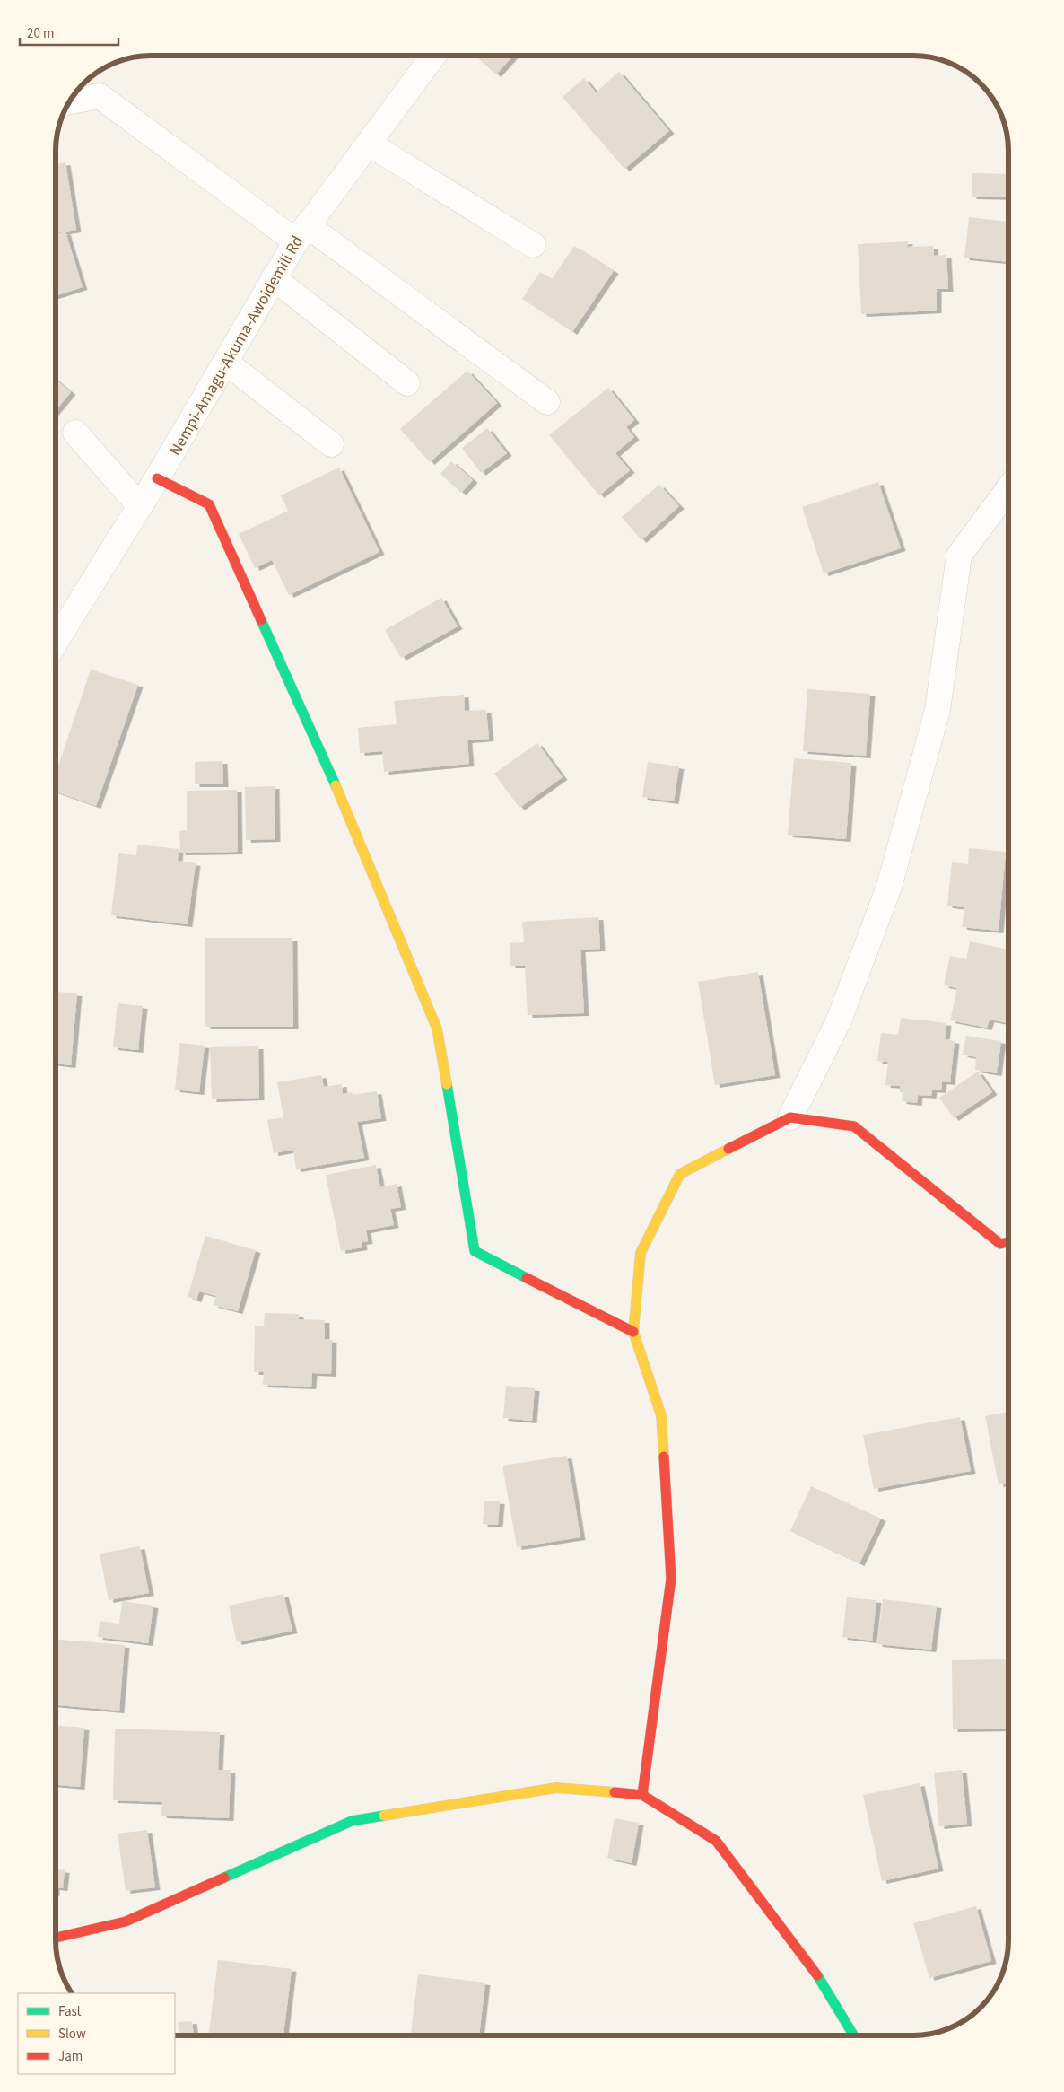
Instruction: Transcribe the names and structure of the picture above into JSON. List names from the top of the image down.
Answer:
{
  "streets": {
    "street": ["Nempi-Amagu-Akuma-Awoidemili Rd"]
  },
  "legend": ["Fast", "Slow", "Jam"],
  "scale_bar": "20 m"
}
